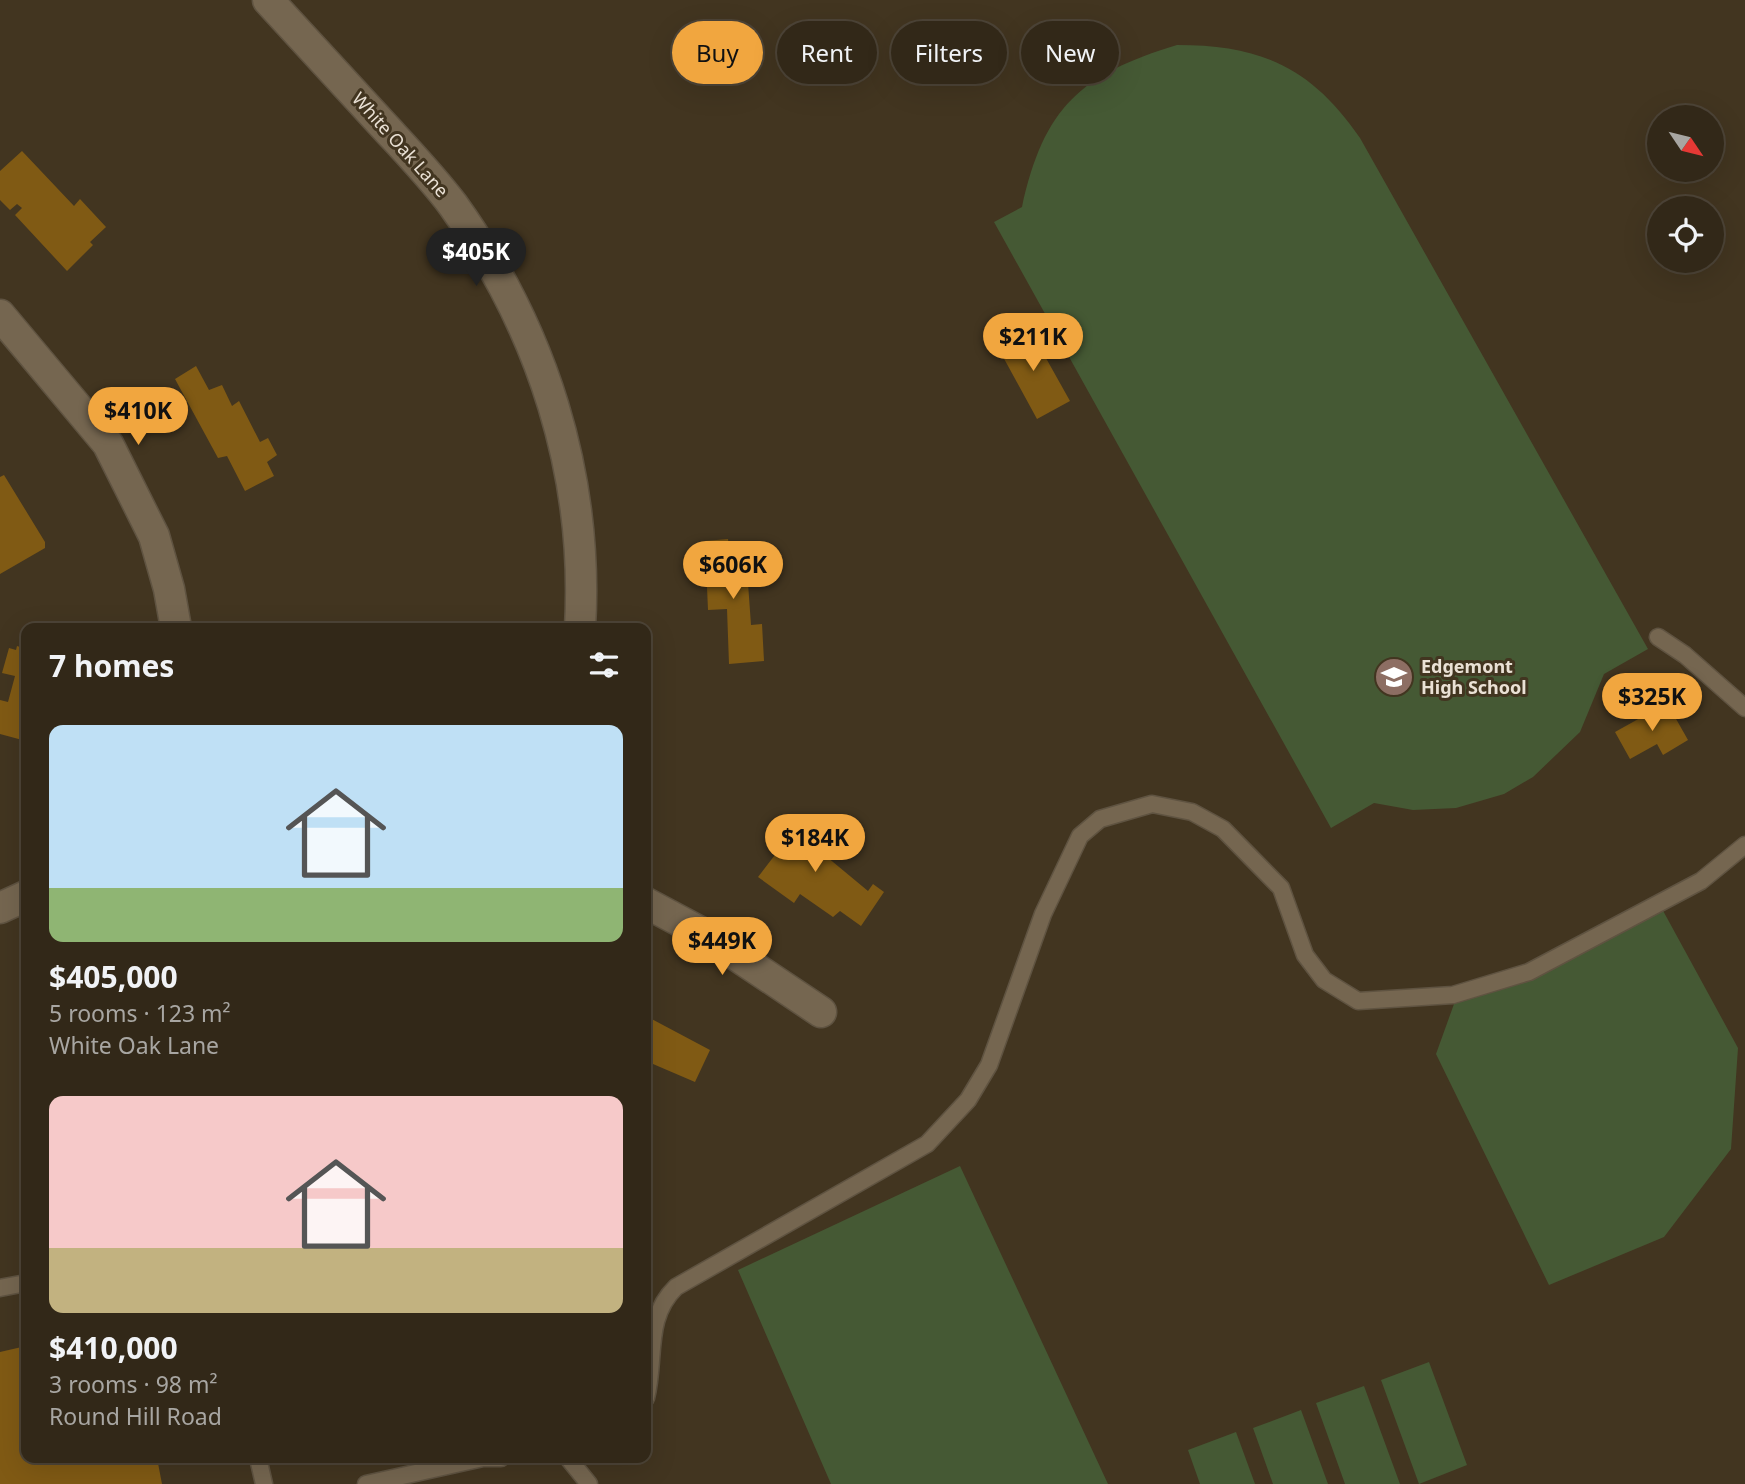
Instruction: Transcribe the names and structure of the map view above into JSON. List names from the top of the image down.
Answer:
{
  "streets": {
    "street": ["White Oak Lane"]
  },
  "places": {
    "school or university": ["Edgemont High School"]
  },
  "north": "bottom right",
  "page": {
    "chip": [
      "Buy",
      "Rent",
      "Filters",
      "New"
    ],
    "price": [
      "$405K",
      "$211K",
      "$410K",
      "$606K",
      "$325K",
      "$184K",
      "$449K"
    ],
    "heading": "7 homes",
    "list": [
      {
        "name": "$405,000",
        "note": "5 rooms · 123 m² · White Oak Lane"
      },
      {
        "name": "$410,000",
        "note": "3 rooms · 98 m² · Round Hill Road"
      }
    ]
  }
}
